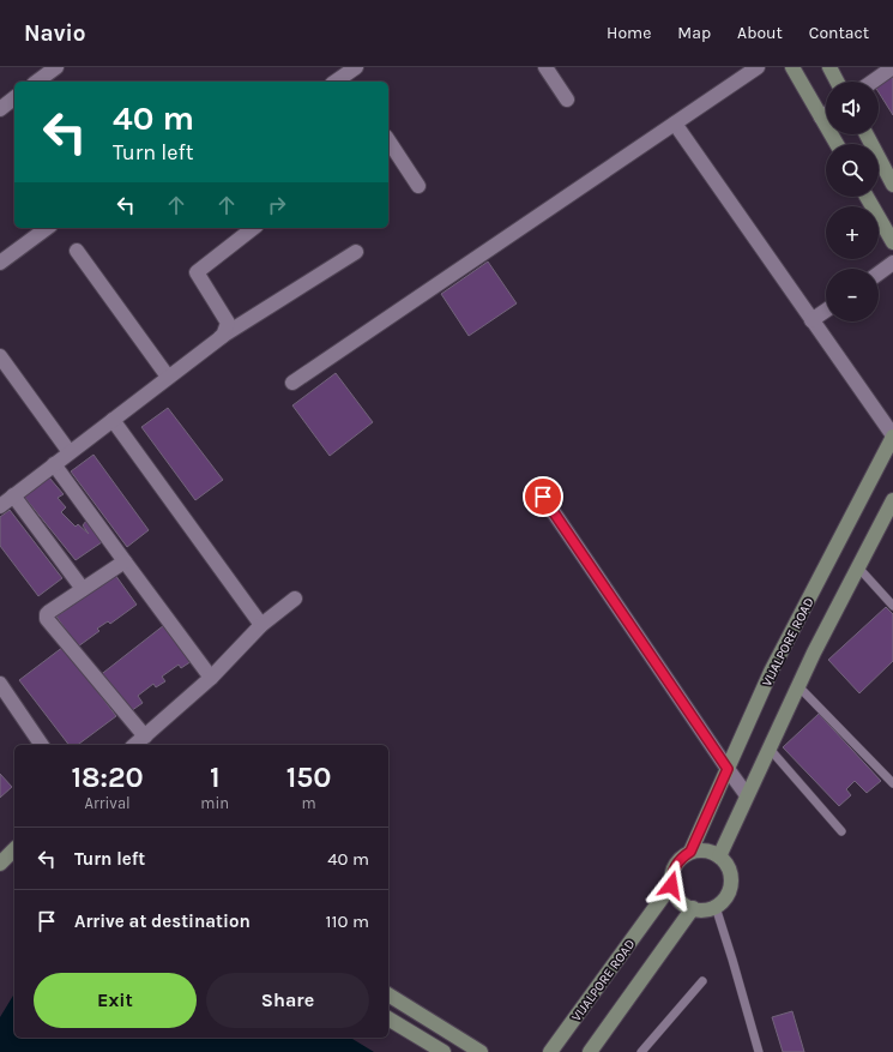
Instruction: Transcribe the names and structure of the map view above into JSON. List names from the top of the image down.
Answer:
{
  "streets": {
    "main road": ["VIJALPORE ROAD"]
  },
  "page": {
    "header": "Navio",
    "nav": [
      "Home",
      "Map",
      "About",
      "Contact"
    ],
    "map_buttons": ["+", "−"],
    "turn": ["40 m", "Turn left"],
    "eta": [
      "18:20",
      "Arrival",
      "1",
      "min",
      "150",
      "m"
    ],
    "list": [
      {
        "name": "Turn left",
        "value": "40 m"
      },
      {
        "name": "Arrive at destination",
        "value": "110 m"
      }
    ],
    "buttons": ["Exit", "Share"]
  }
}
